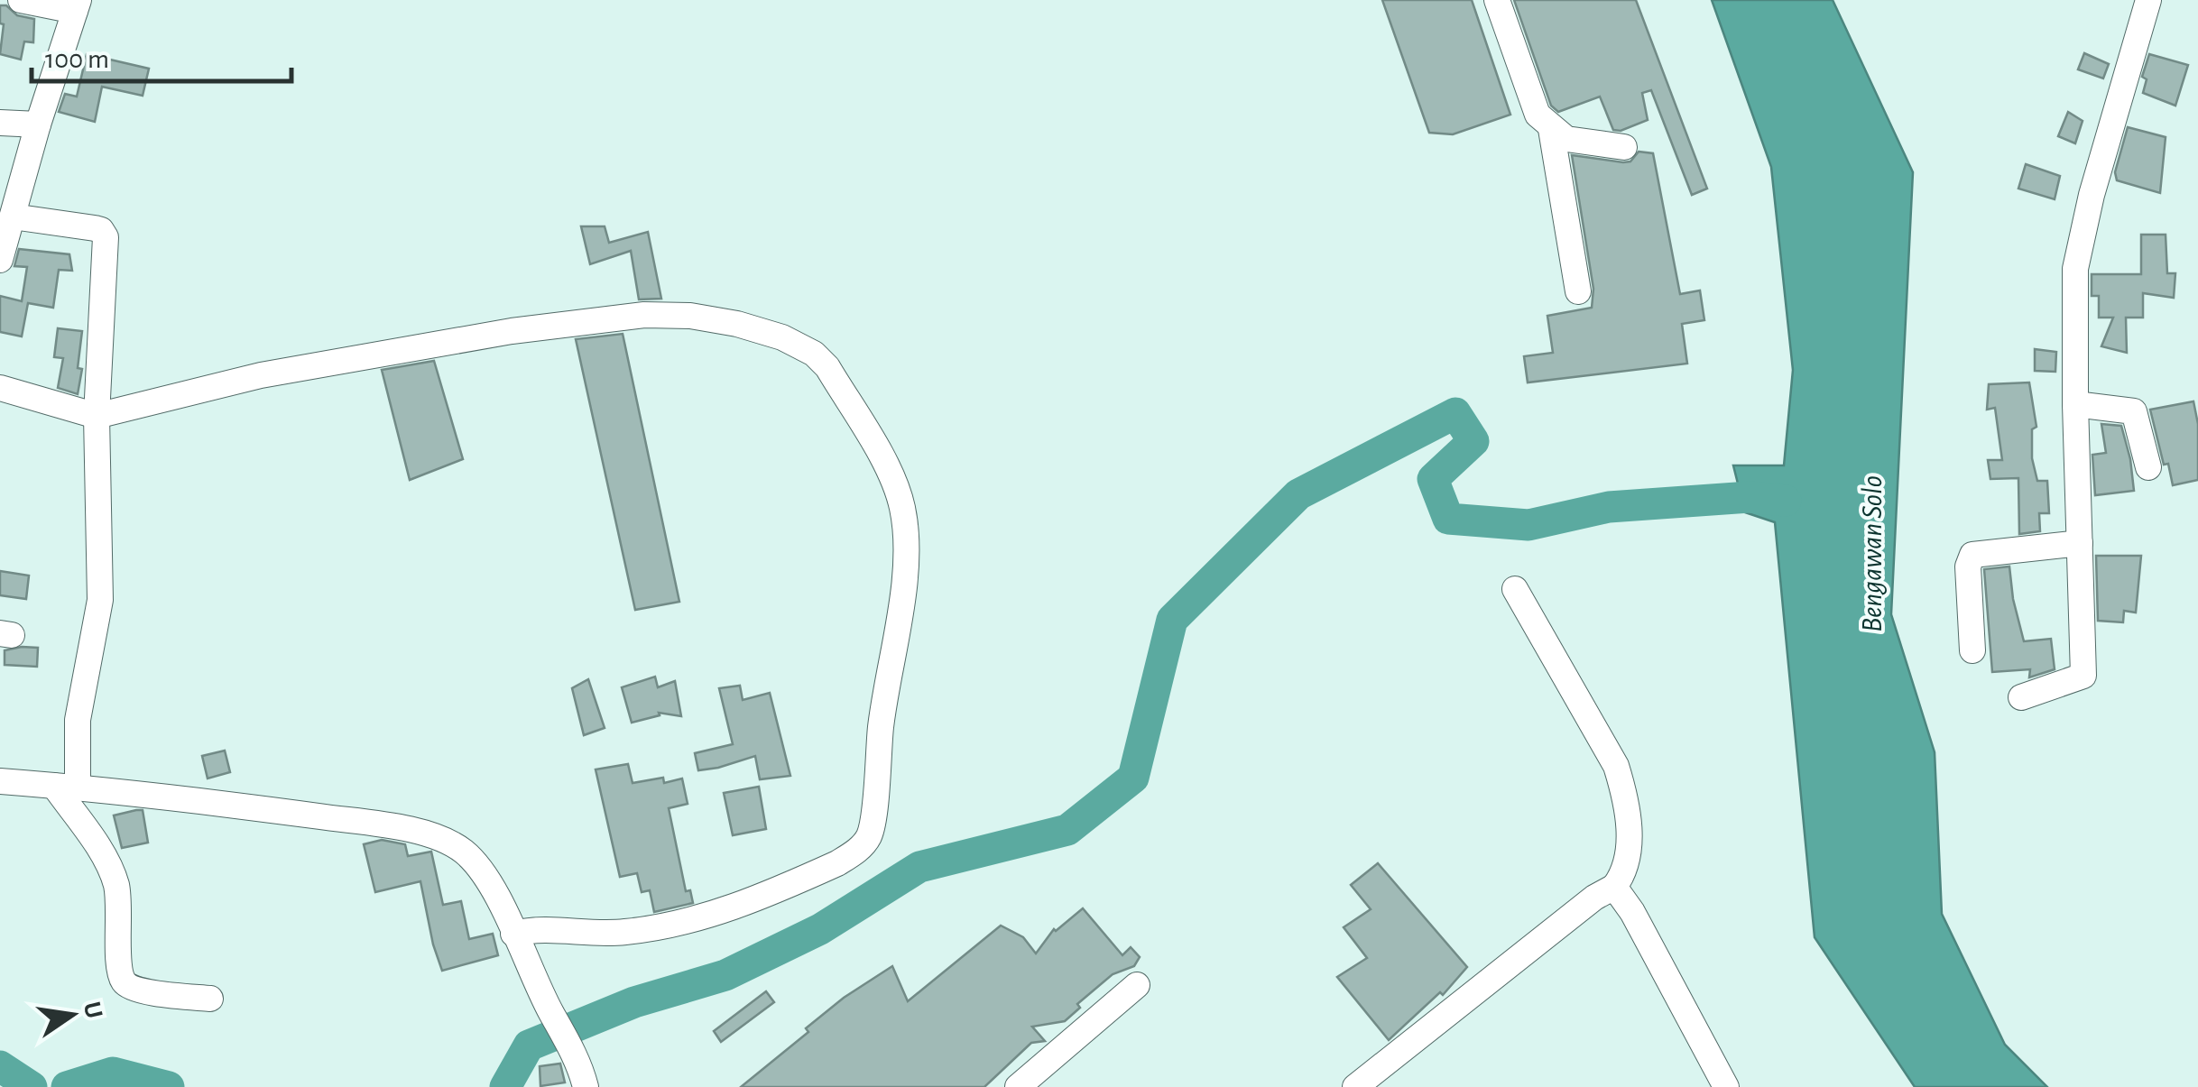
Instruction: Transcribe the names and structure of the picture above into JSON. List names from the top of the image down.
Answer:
{
  "water": ["Bengawan Solo"],
  "scale_bar": "100 m",
  "north": "right"
}
